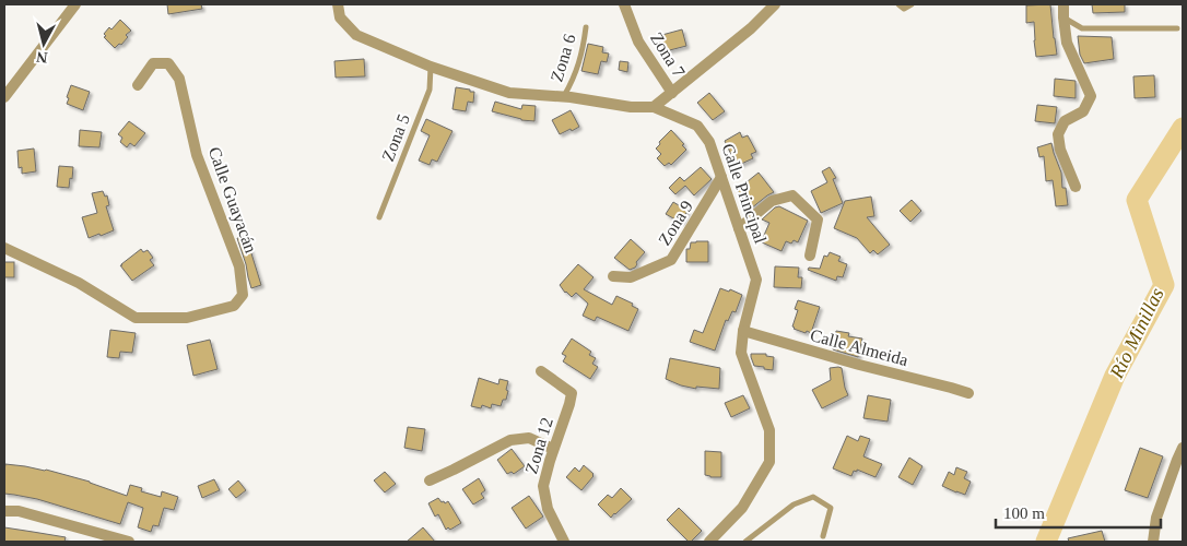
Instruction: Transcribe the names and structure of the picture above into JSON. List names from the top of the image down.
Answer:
{
  "streets": {
    "street": [
      "Zona 7",
      "Calle Principal",
      "Calle Guayacán",
      "Zona 9",
      "Calle Almeida",
      "Zona 12"
    ],
    "lane": ["Zona 6", "Zona 5"]
  },
  "crossings": [
    ["Zona 6", "Calle Principal"],
    ["Zona 5", "Calle Principal"],
    ["Calle Principal", "Zona 9"],
    ["Calle Principal", "Calle Almeida"]
  ],
  "water": ["Río Minillas"],
  "scale_bar": "100 m",
  "north": "bottom"
}
